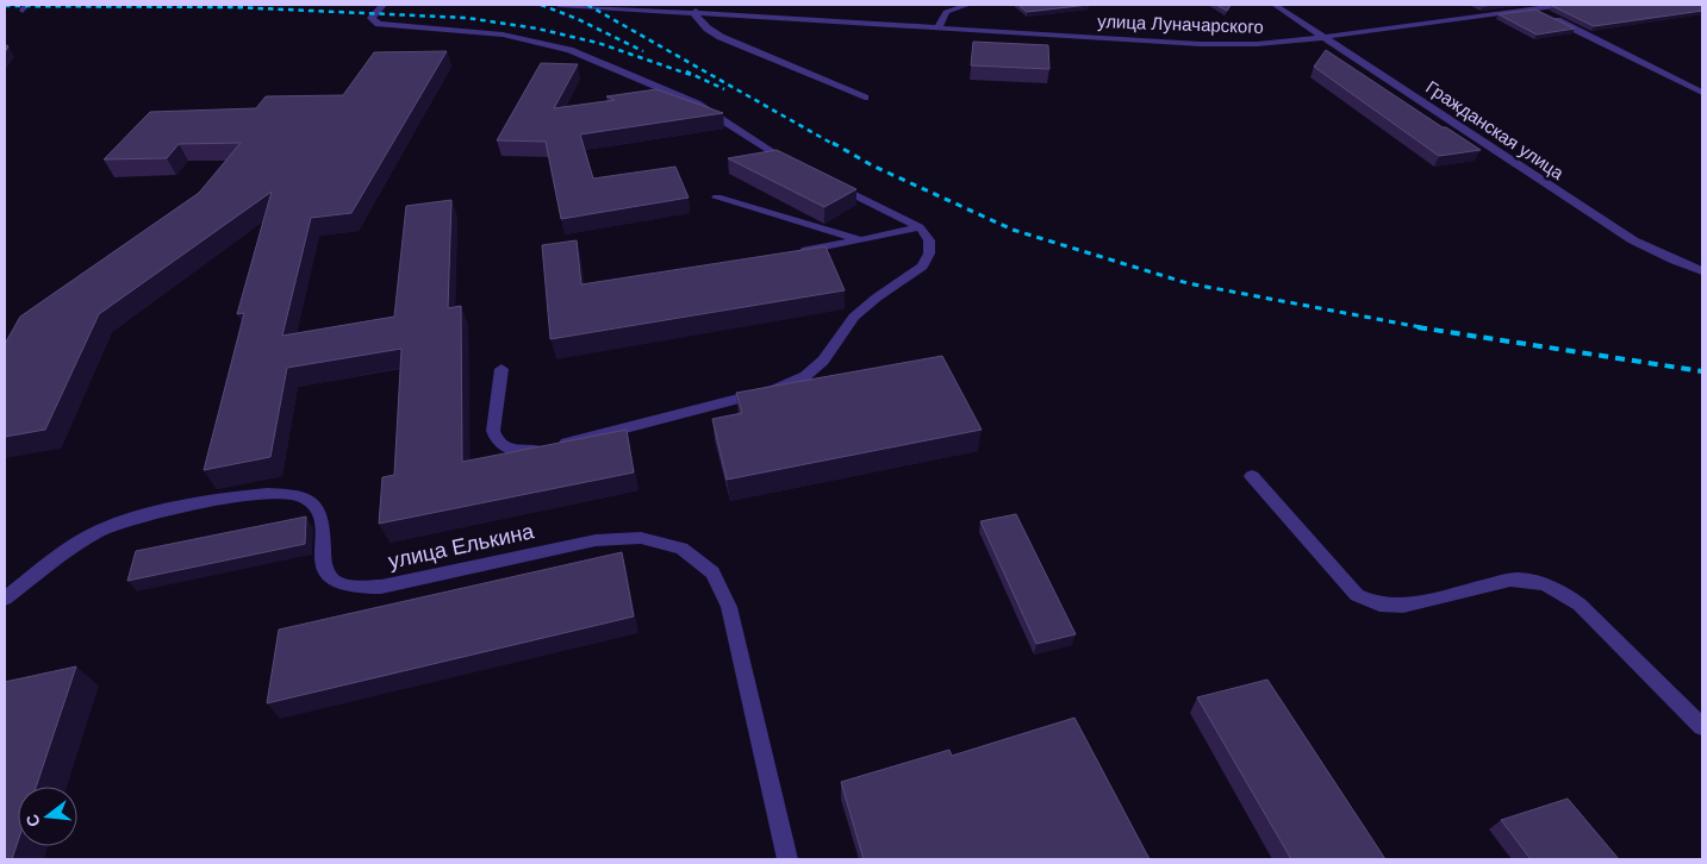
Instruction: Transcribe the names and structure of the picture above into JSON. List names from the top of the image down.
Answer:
{
  "streets": {
    "street": ["улица Луначарского", "Гражданская улица", "улица Елькина"]
  },
  "crossings": [
    ["улица Луначарского", "Гражданская улица"]
  ],
  "north": "left"
}
